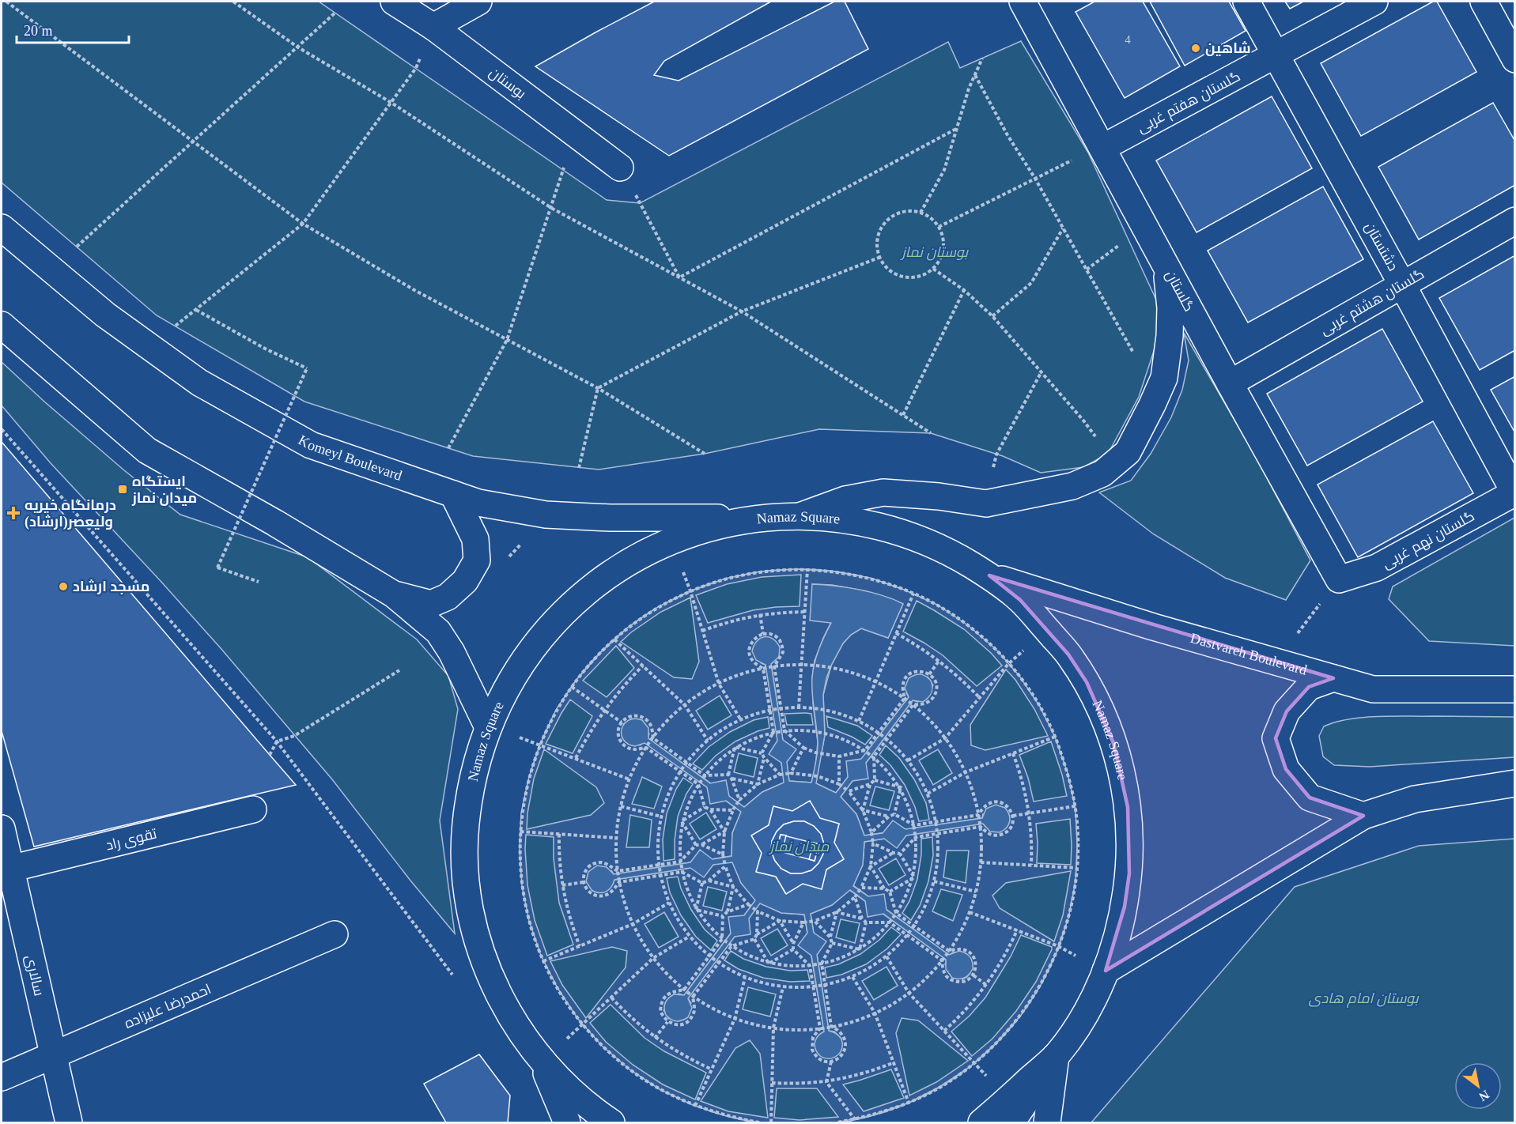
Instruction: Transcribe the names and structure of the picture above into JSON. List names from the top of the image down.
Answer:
{
  "streets": {
    "main road": [
      "بوستان",
      "گلستان هفتم غربی",
      "دشتستان",
      "گلستان",
      "گلستان هشتم غربی",
      "Komeyl Boulevard",
      "Namaz Square",
      "گلستان نهم غربی",
      "Dastvareh Boulevard",
      "تقوی راد",
      "سالاری",
      "احمدرضا علیزاده"
    ]
  },
  "crossings": [
    ["گلستان هفتم غربی", "دشتستان"],
    ["گلستان هفتم غربی", "گلستان"],
    ["دشتستان", "گلستان هشتم غربی"],
    ["دشتستان", "گلستان نهم غربی"],
    ["گلستان", "گلستان هشتم غربی"],
    ["گلستان", "گلستان نهم غربی"],
    ["Komeyl Boulevard", "Namaz Square"],
    ["Namaz Square", "Dastvareh Boulevard"],
    ["تقوی راد", "سالاری"],
    ["سالاری", "احمدرضا علیزاده"]
  ],
  "parks": ["بوستان نماز", "میدان نماز", "بوستان امام هادی"],
  "places": {
    "other": ["شاهین", "مسجد ارشاد"],
    "transit": ["ایستگاه میدان نماز"],
    "health": ["درمانگاه خیریه ولیعصر(ارشاد)"]
  },
  "house_numbers": ["4"],
  "scale_bar": "20 m",
  "north": "bottom right"
}
